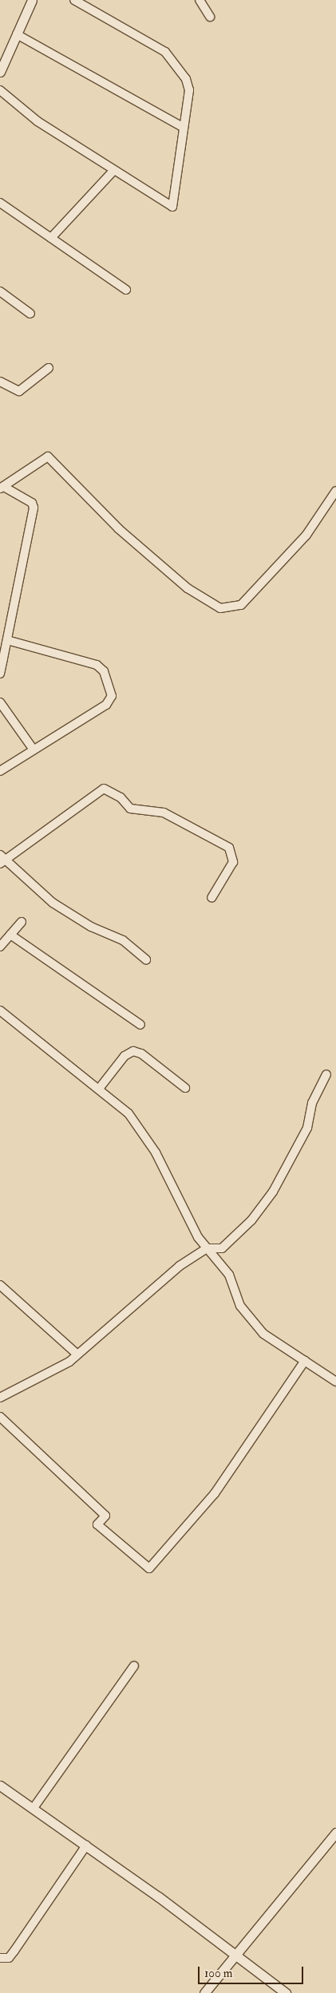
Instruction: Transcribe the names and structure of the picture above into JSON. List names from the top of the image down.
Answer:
{
  "scale_bar": "100 m"
}
